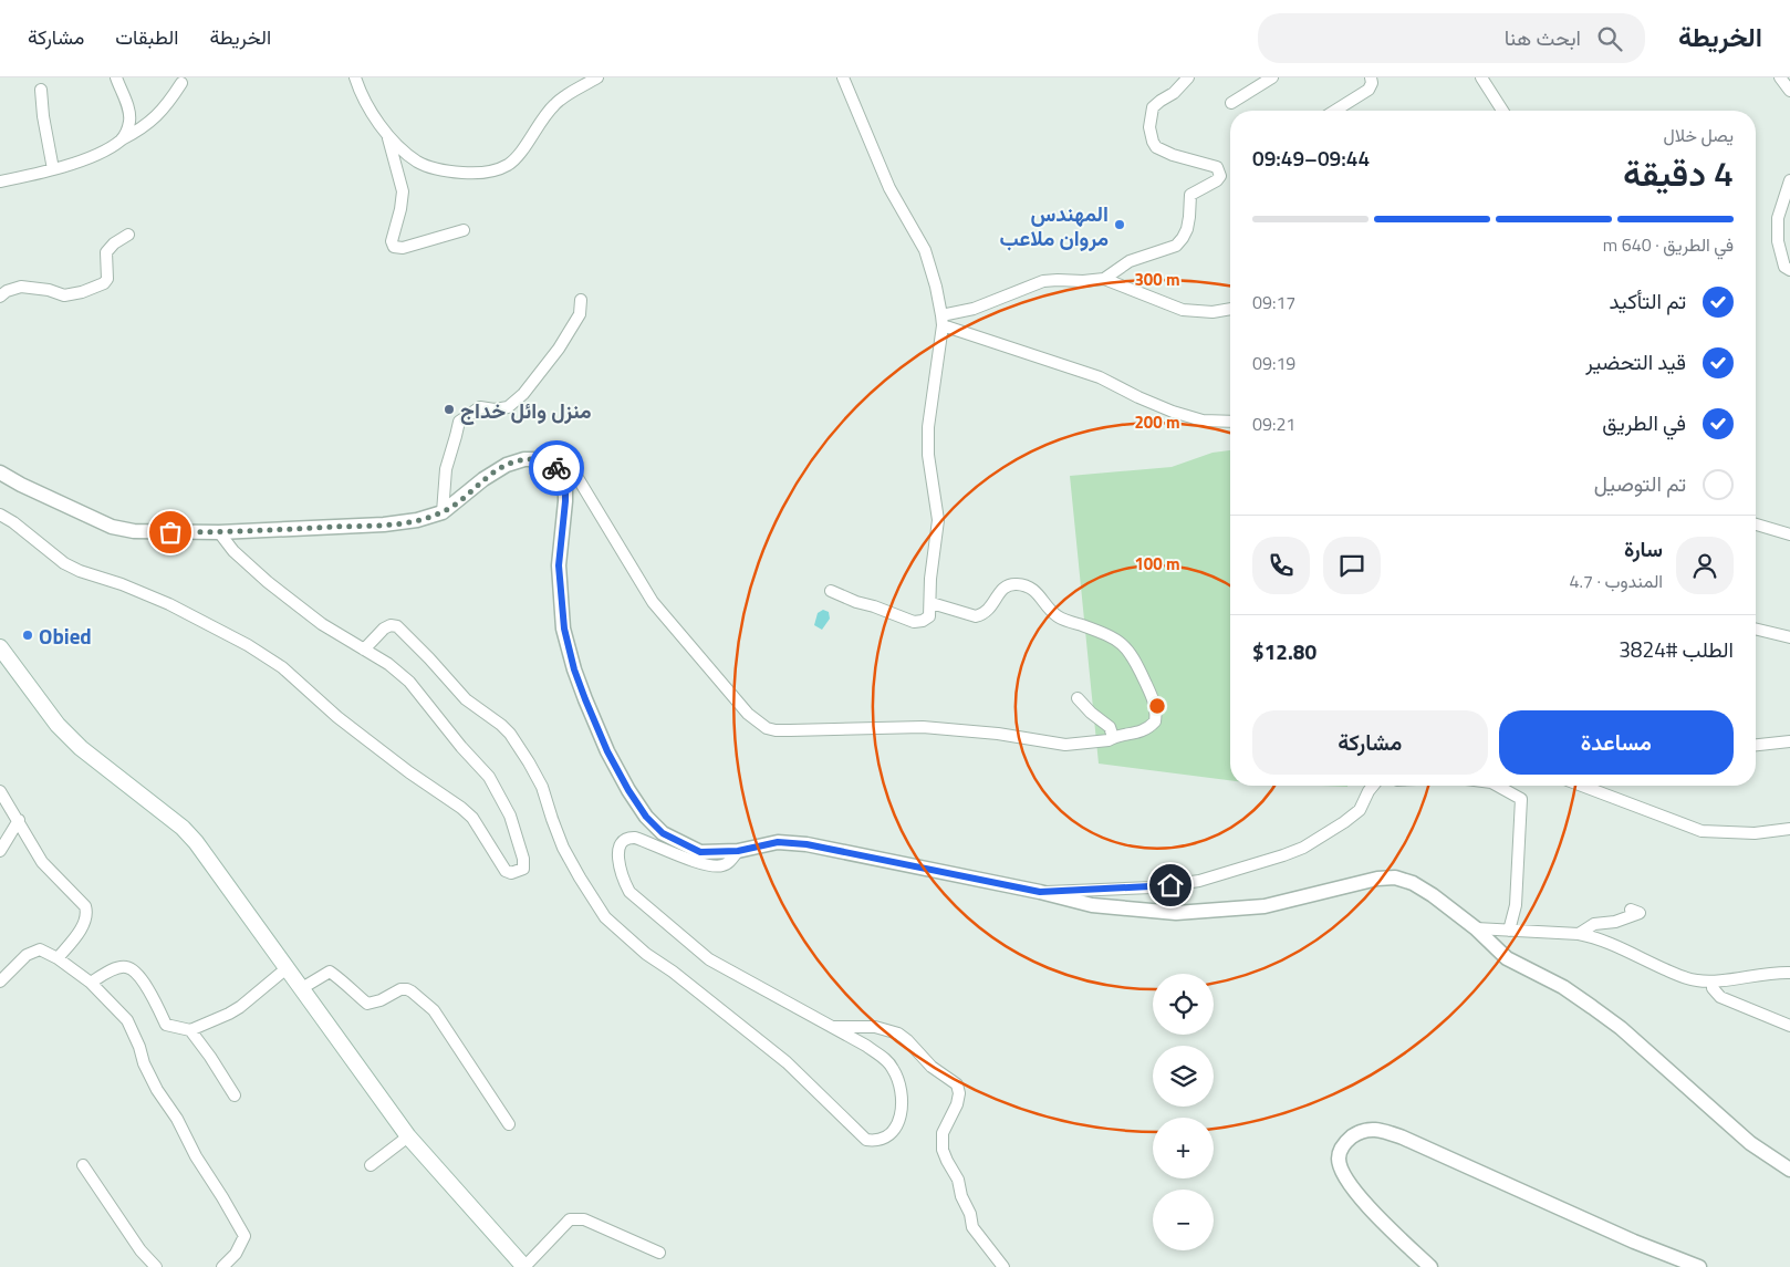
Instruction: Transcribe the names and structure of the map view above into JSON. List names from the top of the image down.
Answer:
{
  "places": ["المهندس مروان ملاعب", "منزل وائل خداج", "Obied"],
  "page": {
    "header": "الخريطة",
    "search": "ابحث هنا",
    "nav": ["الخريطة", "الطبقات", "مشاركة"],
    "heading": ["4 دقيقة", "يصل خلال", "09:44–09:49"],
    "panel": [
      "سارة",
      "المندوب · 4.7",
      "الطلب #3824",
      "$12.80"
    ],
    "bar": "في الطريق · 640 m",
    "list": [
      ["تم التأكيد", "09:17"],
      ["قيد التحضير", "09:19"],
      ["في الطريق", "09:21"],
      "تم التوصيل"
    ],
    "buttons": ["مساعدة", "مشاركة"],
    "map_buttons": ["+", "−"]
  },
  "rings": ["300 m", "200 m", "100 m"]
}
